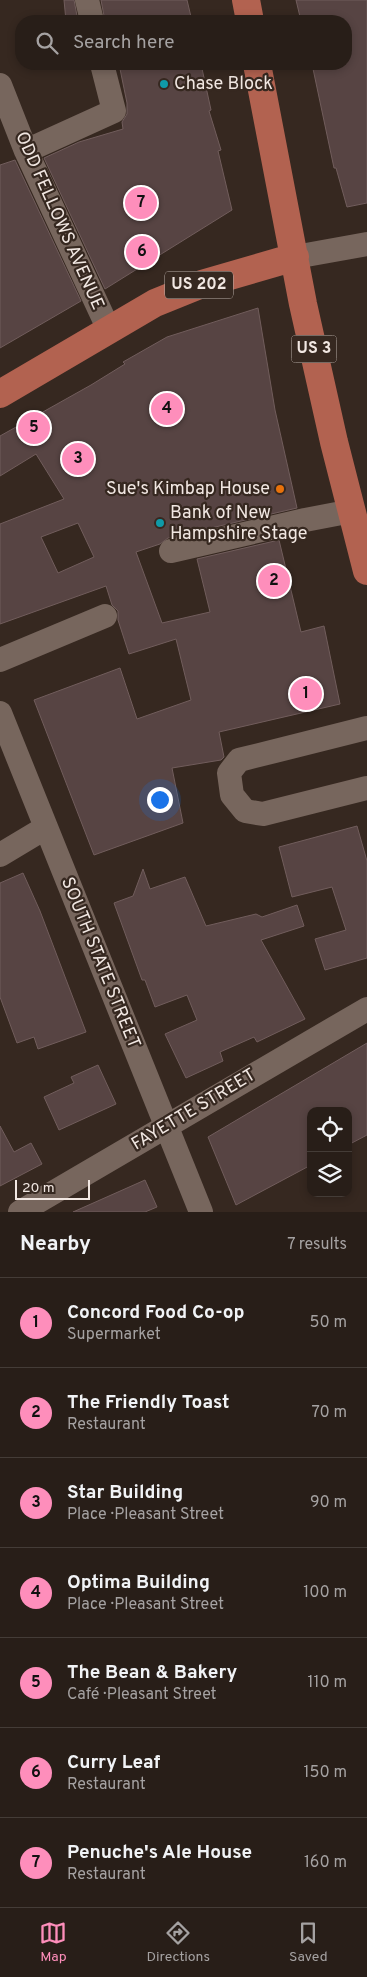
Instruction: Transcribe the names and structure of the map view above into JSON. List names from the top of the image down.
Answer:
{
  "streets": {
    "main road": ["US 202", "US 3"],
    "street": ["ODD FELLOWS AVENUE", "SOUTH STATE STREET", "FAYETTE STREET"]
  },
  "crossings": [
    ["ODD FELLOWS AVENUE", "US 202"],
    ["US 202", "US 3"],
    ["SOUTH STATE STREET", "FAYETTE STREET"]
  ],
  "places": ["Chase Block", "Sue's Kimbap House", "Bank of New Hampshire Stage"],
  "scale_bar": "20 m",
  "page": {
    "search": "Search here",
    "pins": [
      "7",
      "6",
      "4",
      "5",
      "3",
      "2",
      "1"
    ],
    "scale": "20 m",
    "heading": ["Nearby", "7 results"],
    "list": [
      {
        "mark": "1",
        "name": "Concord Food Co-op",
        "note": "Supermarket",
        "value": "50 m"
      },
      {
        "mark": "2",
        "name": "The Friendly Toast",
        "note": "Restaurant",
        "value": "70 m"
      },
      {
        "mark": "3",
        "name": "Star Building",
        "note": "Place · Pleasant Street",
        "value": "90 m"
      },
      {
        "mark": "4",
        "name": "Optima Building",
        "note": "Place · Pleasant Street",
        "value": "100 m"
      },
      {
        "mark": "5",
        "name": "The Bean & Bakery",
        "note": "Café · Pleasant Street",
        "value": "110 m"
      },
      {
        "mark": "6",
        "name": "Curry Leaf",
        "note": "Restaurant",
        "value": "150 m"
      },
      {
        "mark": "7",
        "name": "Penuche's Ale House",
        "note": "Restaurant",
        "value": "160 m"
      }
    ],
    "nav": ["Map", "Directions", "Saved"]
  }
}
